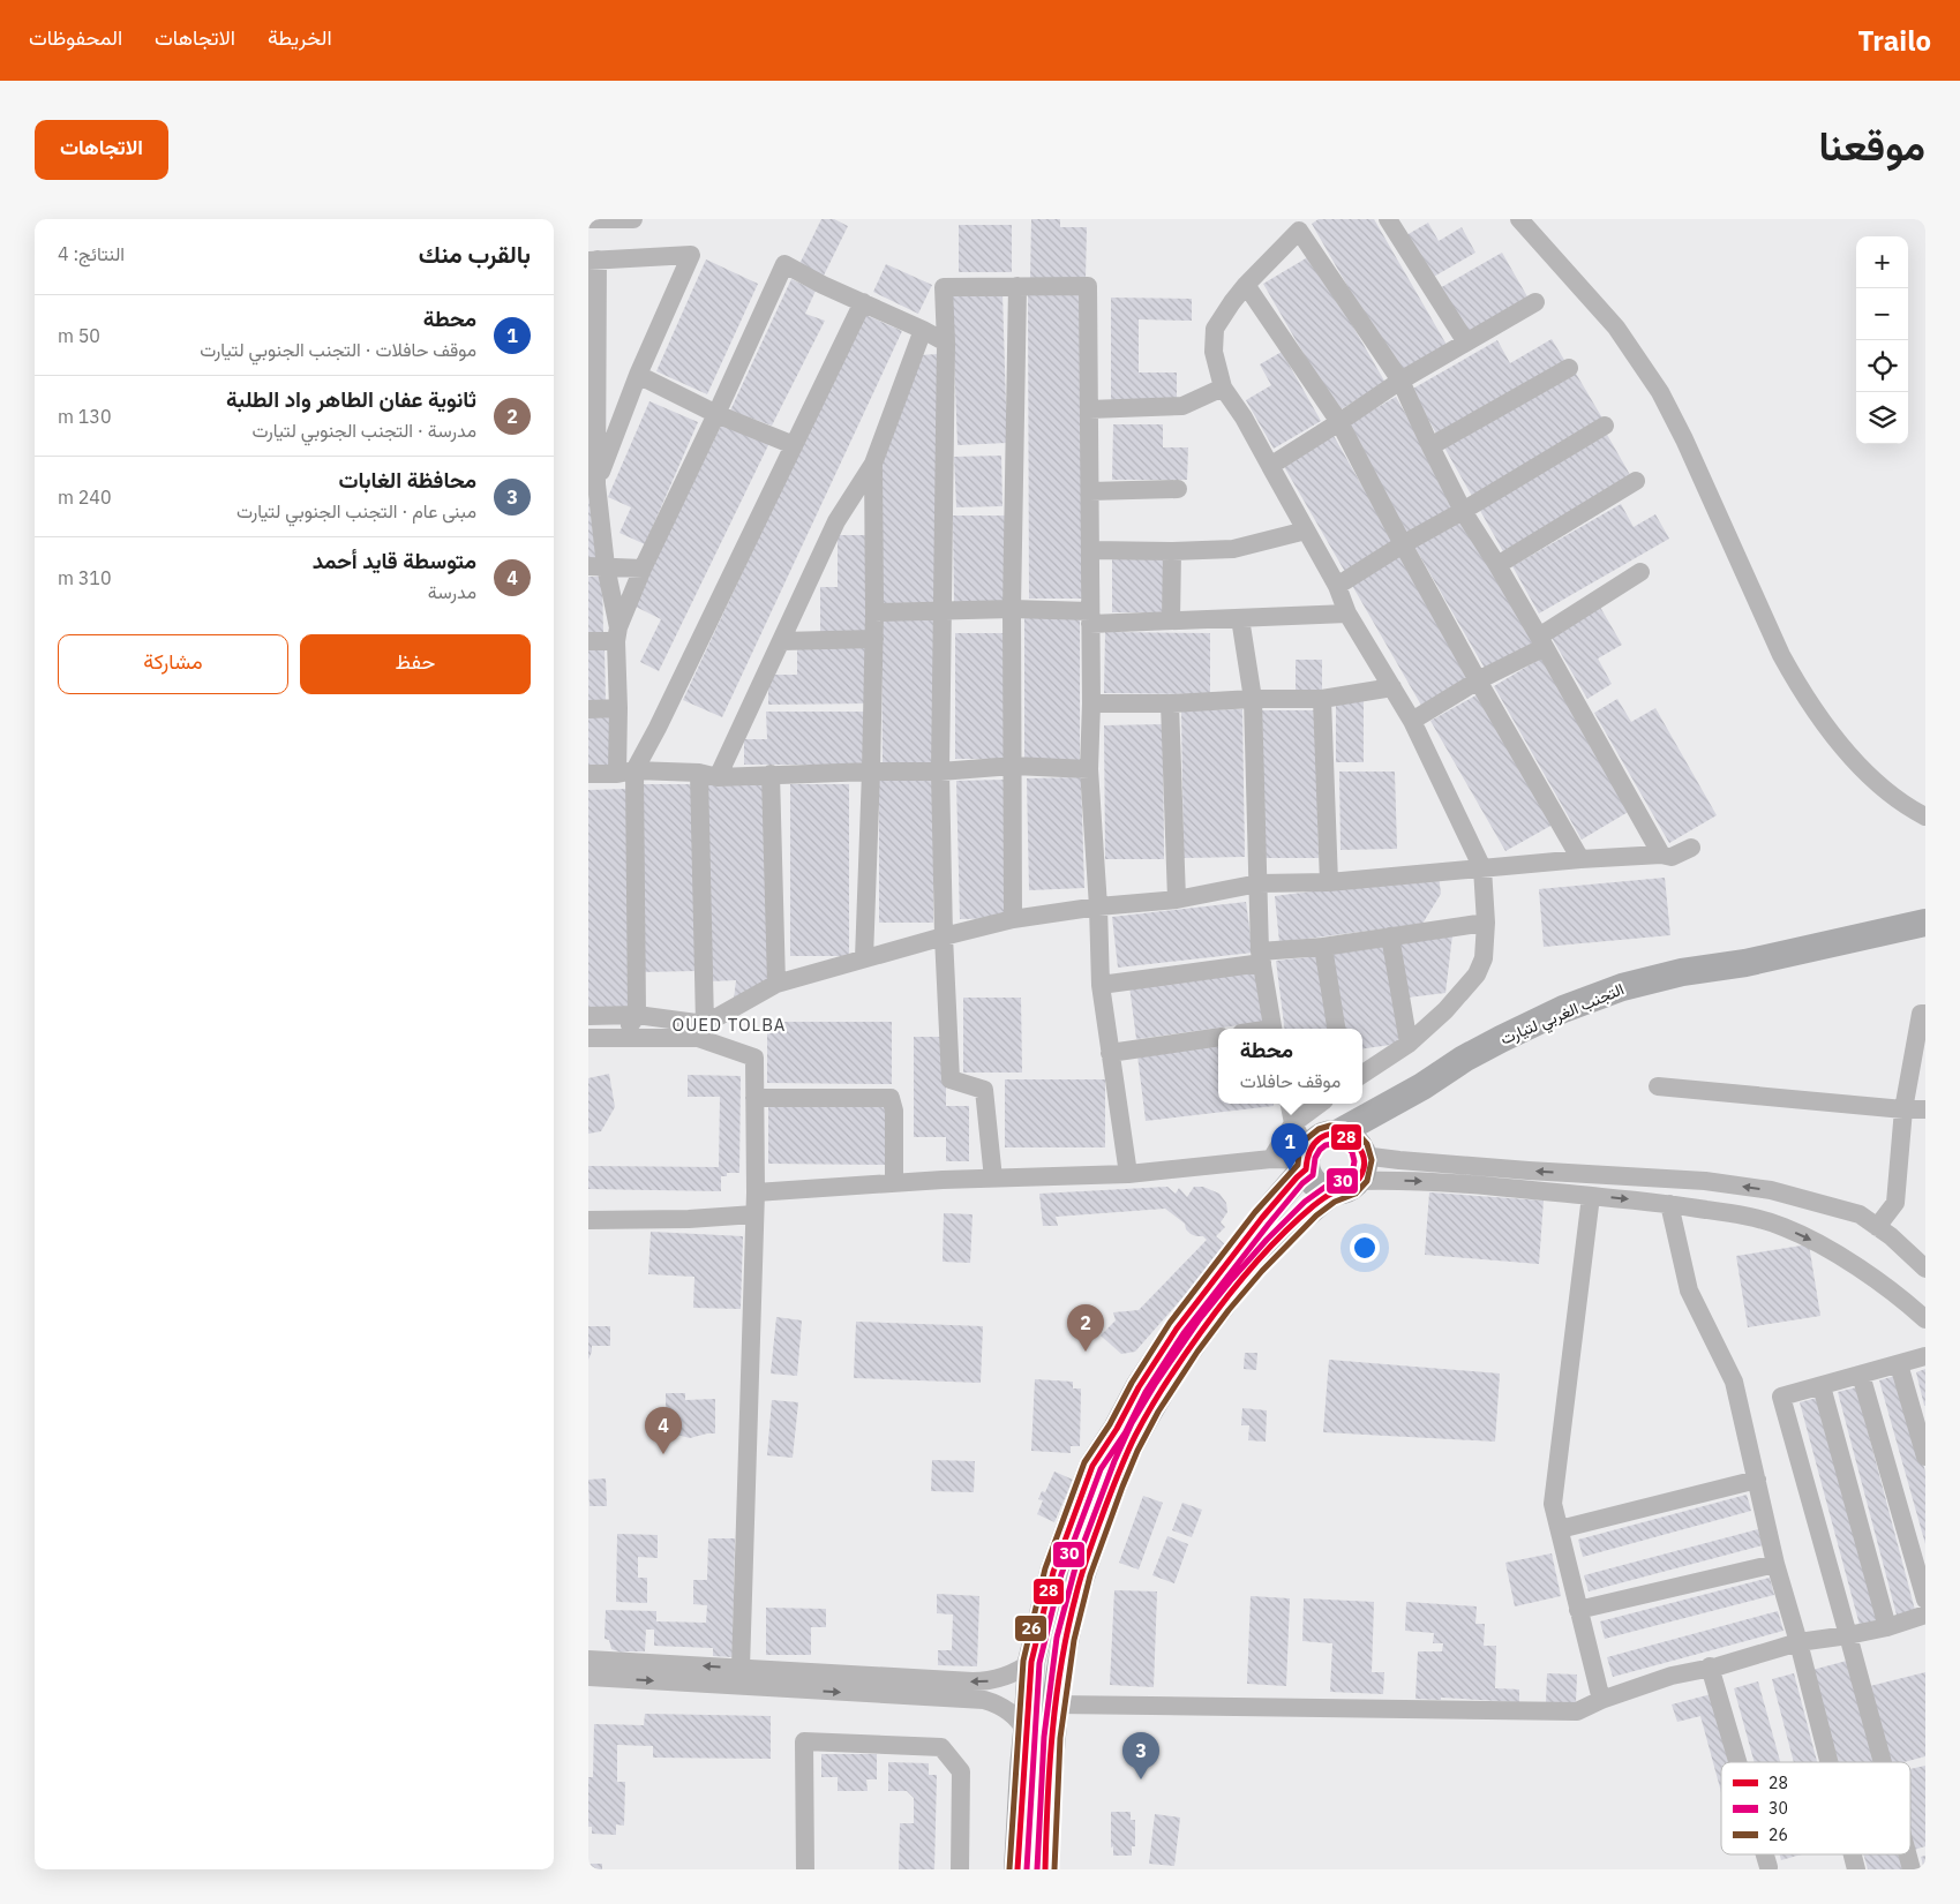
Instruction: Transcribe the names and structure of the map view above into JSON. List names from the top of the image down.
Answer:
{
  "streets": {
    "highway": ["التجنب الغربي لتيارت"]
  },
  "districts": ["OUED TOLBA"],
  "lines": ["transit line 26", "transit line 28", "transit line 30"],
  "legend": ["28", "30", "26"],
  "page": {
    "header": "Trailo",
    "nav": ["الخريطة", "الاتجاهات", "المحفوظات"],
    "title": "موقعنا",
    "buttons": [
      "الاتجاهات",
      ["حفظ", "مشاركة"]
    ],
    "heading": ["بالقرب منك", "النتائج: 4"],
    "map_buttons": ["+", "−"],
    "list": [
      {
        "mark": "1",
        "name": "محطة",
        "note": "موقف حافلات · التجنب الجنوبي لتيارت",
        "value": "50 m"
      },
      {
        "mark": "2",
        "name": "ثانوية عفان الطاهر واد الطلبة",
        "note": "مدرسة · التجنب الجنوبي لتيارت",
        "value": "130 m"
      },
      {
        "mark": "3",
        "name": "محافظة الغابات",
        "note": "مبنى عام · التجنب الجنوبي لتيارت",
        "value": "240 m"
      },
      {
        "mark": "4",
        "name": "متوسطة قايد أحمد",
        "note": "مدرسة",
        "value": "310 m"
      }
    ],
    "popup": ["محطة", "موقف حافلات"],
    "pins": [
      "1",
      "2",
      "4",
      "3"
    ]
  }
}
